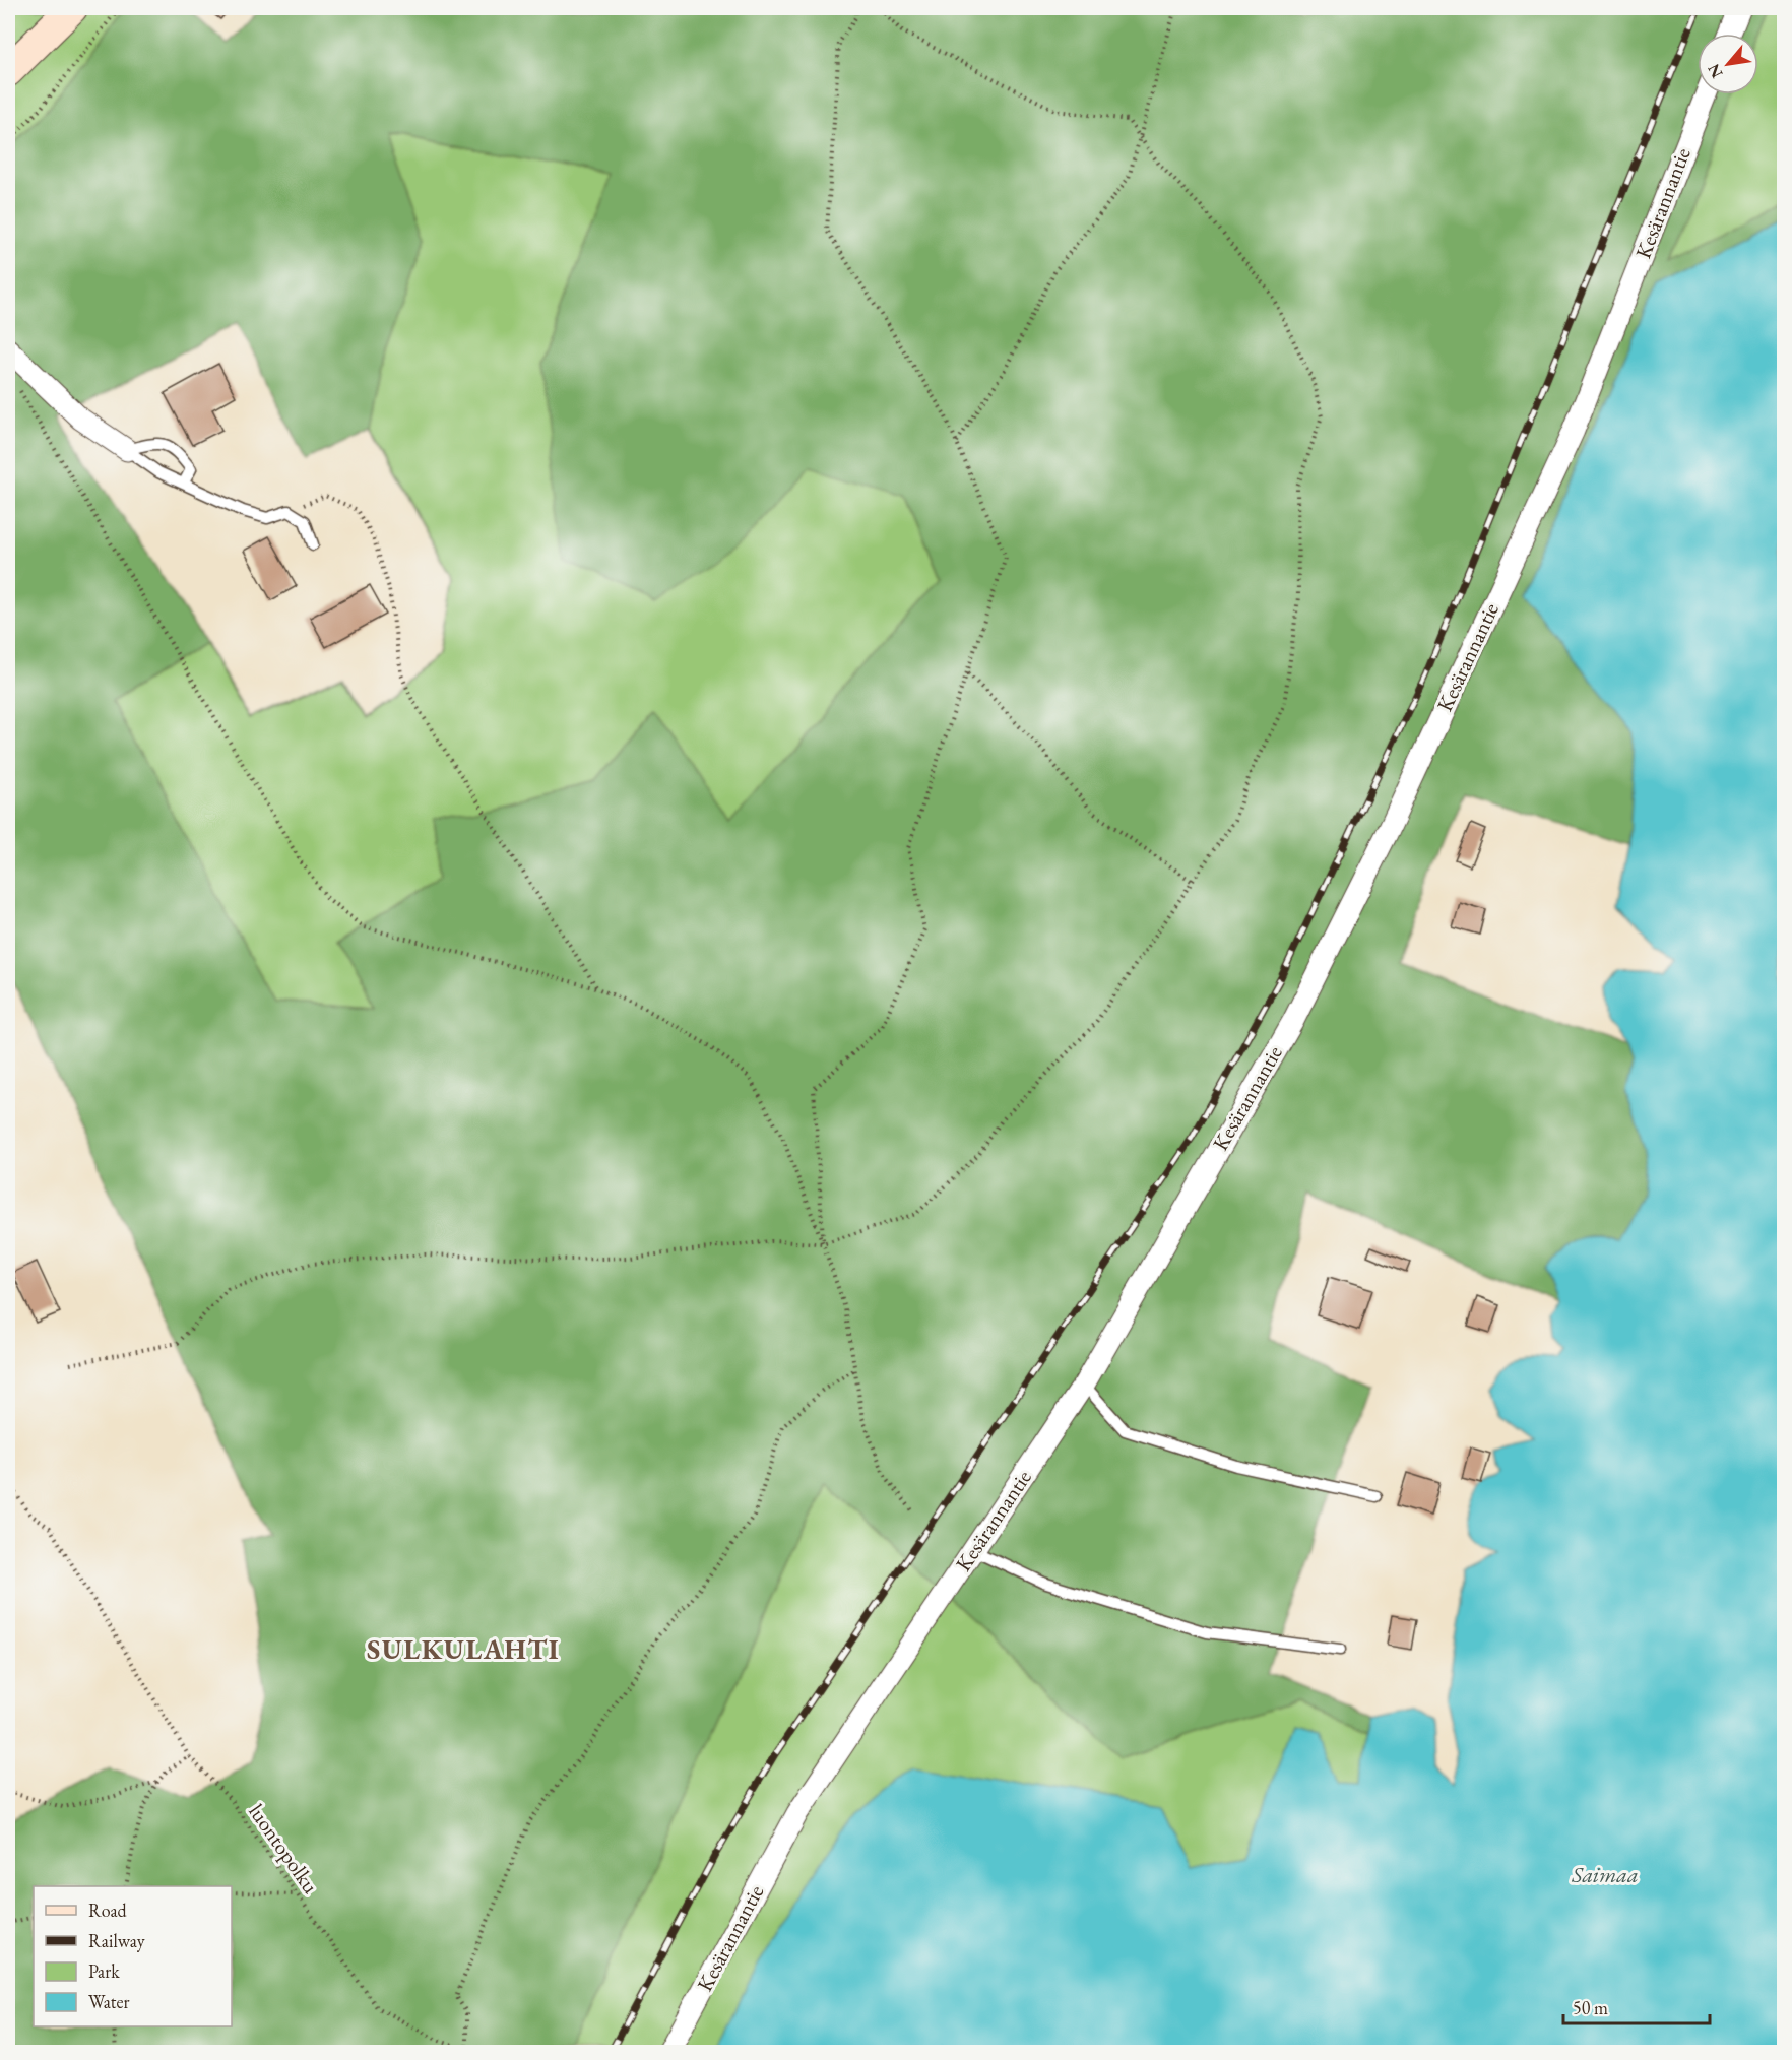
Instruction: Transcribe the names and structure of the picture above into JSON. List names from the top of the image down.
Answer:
{
  "streets": {
    "street": ["Kesärannantie"],
    "path": ["luontopolku"]
  },
  "districts": ["SULKULAHTI"],
  "water": ["Saimaa"],
  "legend": [
    "Road",
    "Railway",
    "Park",
    "Water"
  ],
  "scale_bar": "50 m",
  "north": "bottom left"
}
